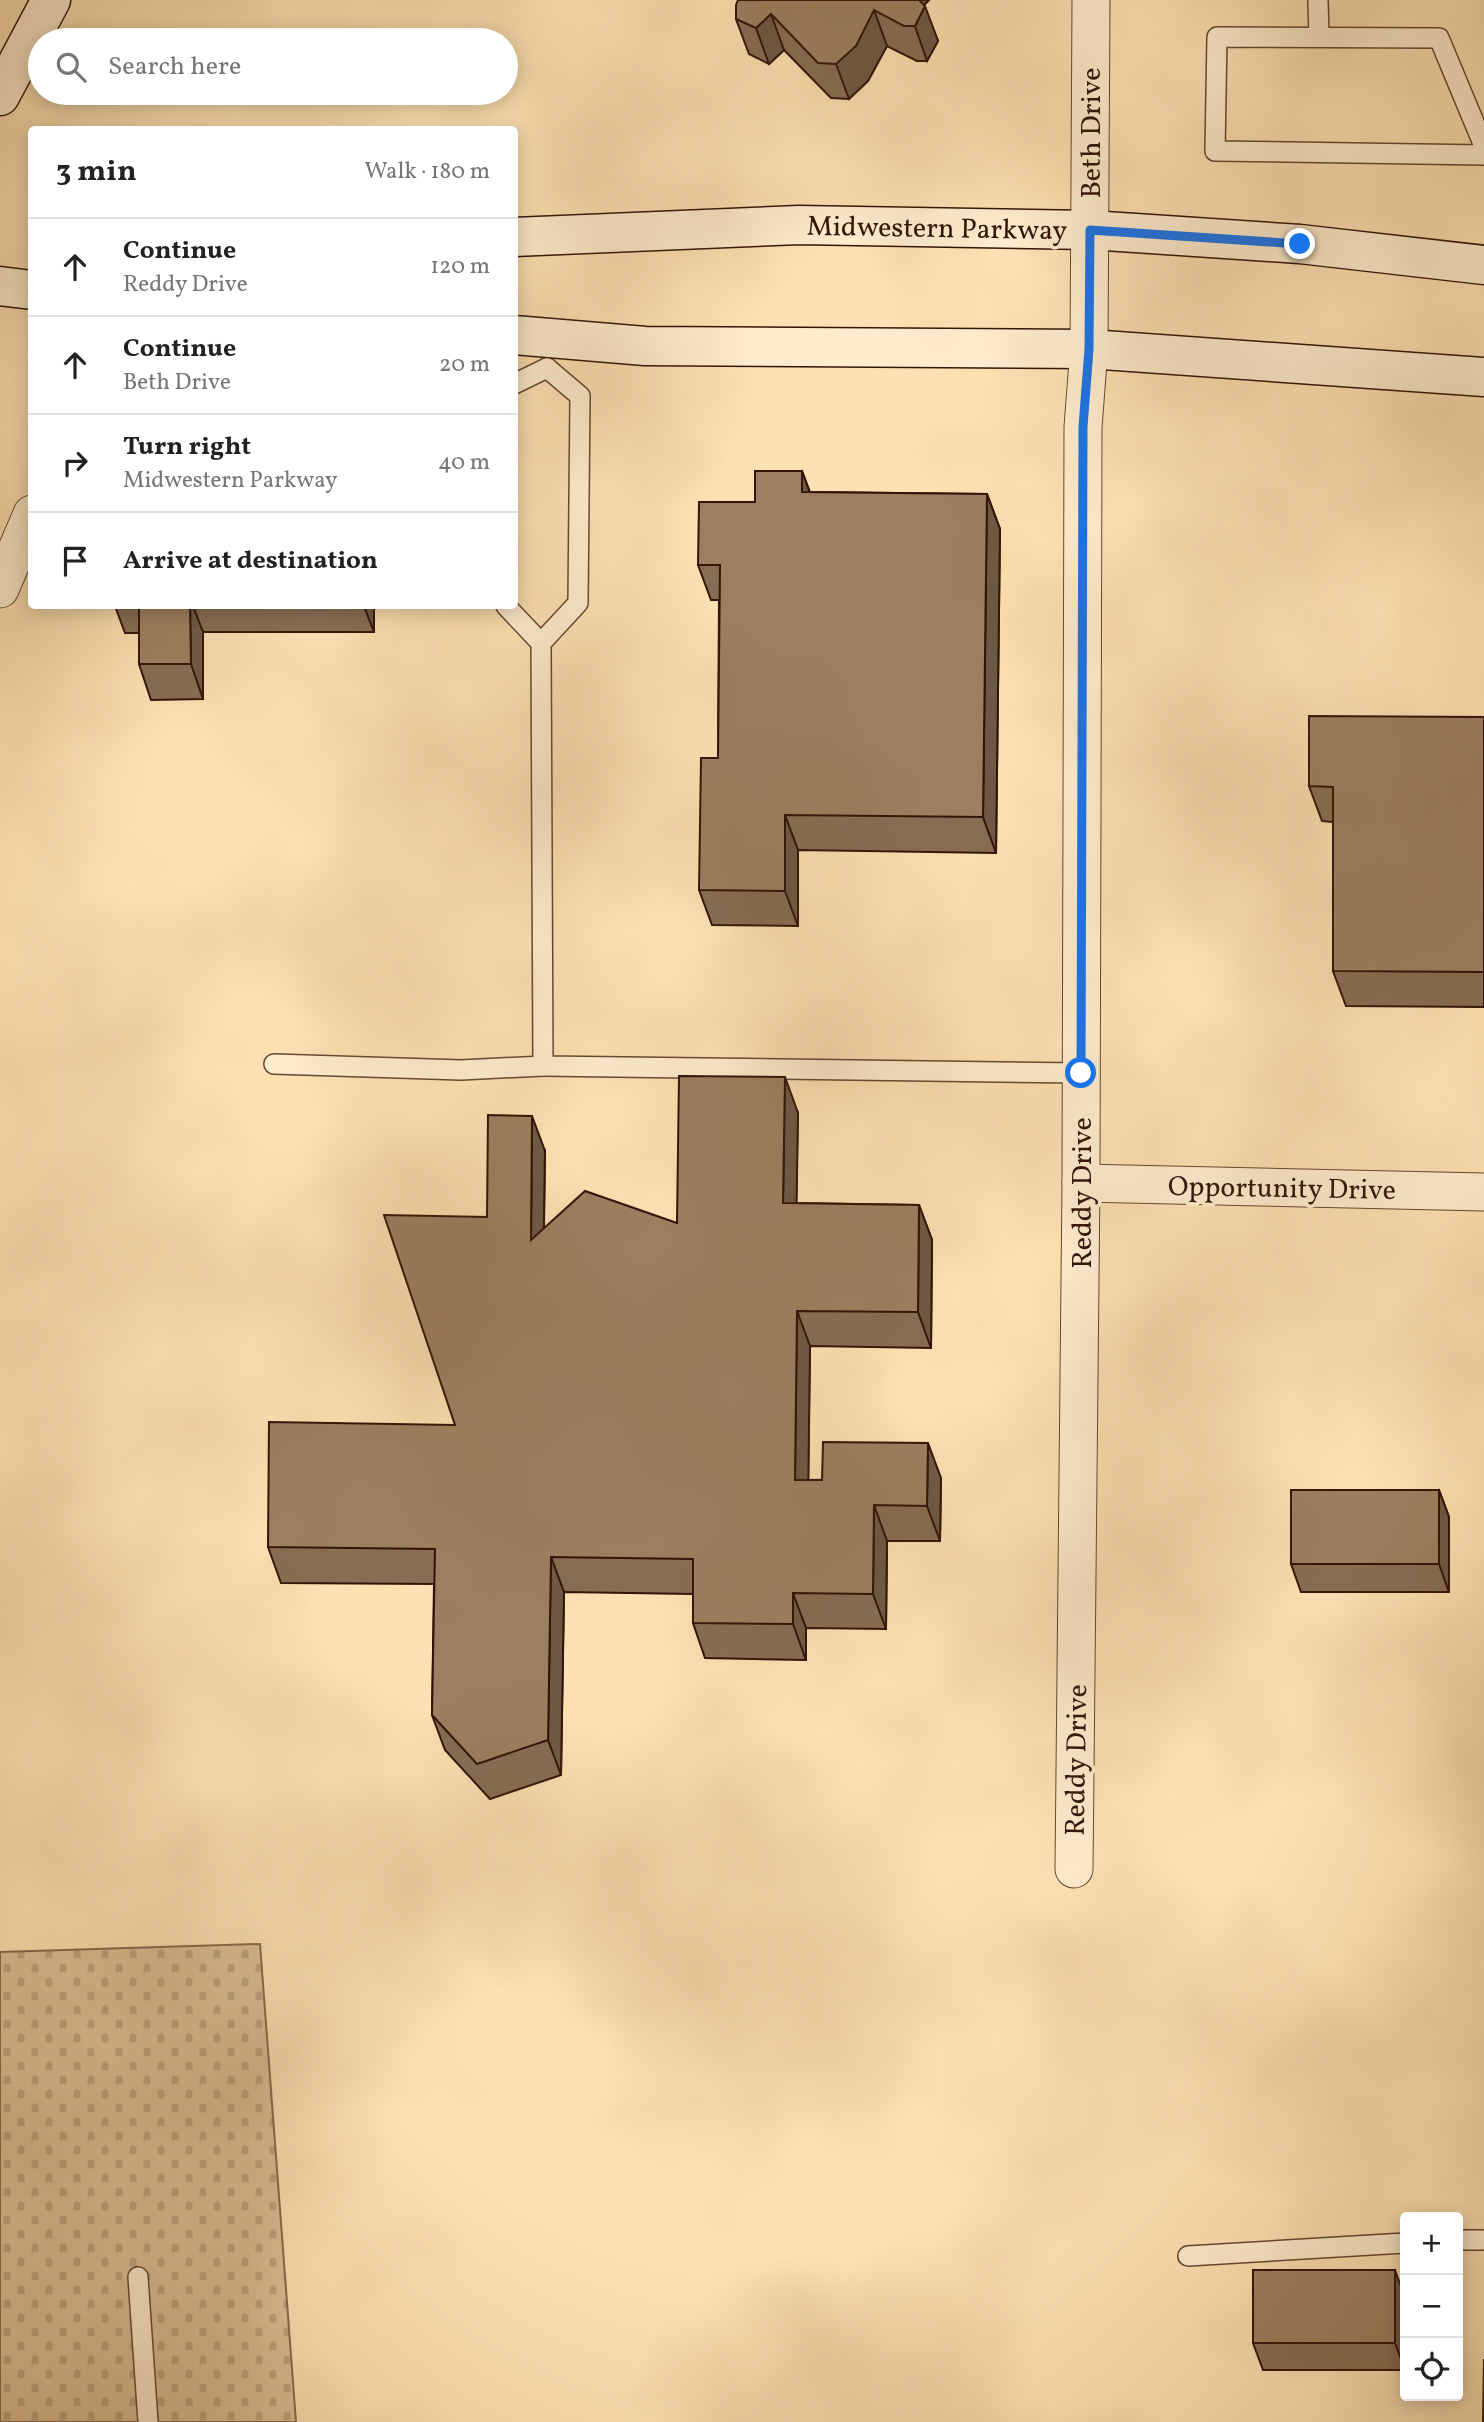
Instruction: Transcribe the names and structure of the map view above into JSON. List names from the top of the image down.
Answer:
{
  "streets": {
    "main road": ["Midwestern Parkway"],
    "street": ["Beth Drive", "Opportunity Drive", "Reddy Drive"]
  },
  "crossings": [
    ["Beth Drive", "Midwestern Parkway"],
    ["Beth Drive", "Reddy Drive"],
    ["Opportunity Drive", "Reddy Drive"]
  ],
  "page": {
    "search": "Search here",
    "heading": ["3 min", "Walk · 180 m"],
    "list": [
      ["Continue", "Reddy Drive", "120 m"],
      ["Continue", "Beth Drive", "20 m"],
      ["Turn right", "Midwestern Parkway", "40 m"],
      "Arrive at destination"
    ],
    "map_buttons": ["+", "−"]
  }
}
